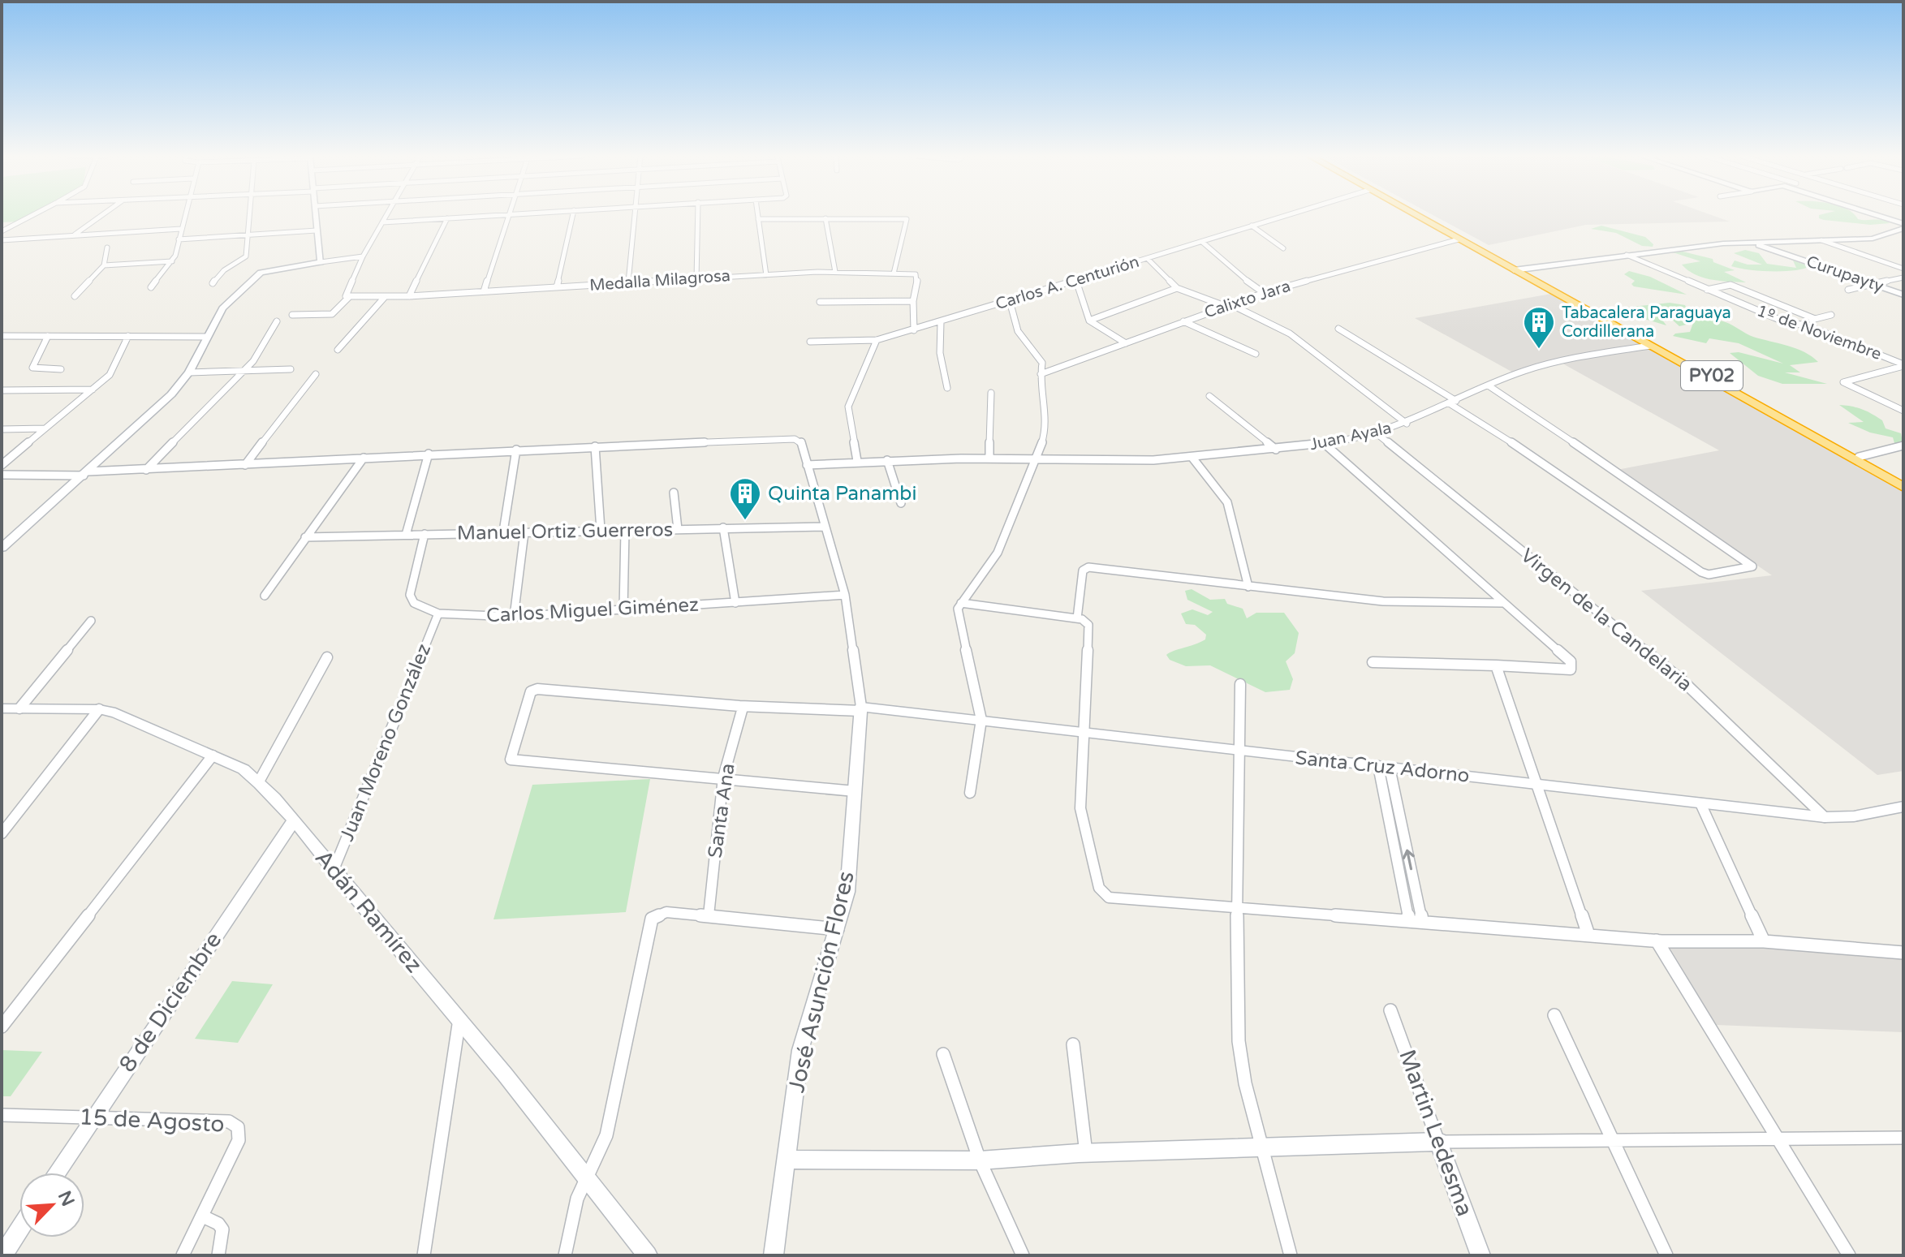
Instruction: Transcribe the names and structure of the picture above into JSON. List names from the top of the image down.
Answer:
{
  "streets": {
    "highway": ["PY02"],
    "street": [
      "Curupayty",
      "Medalla Milagrosa",
      "Carlos A. Centurión",
      "Calixto Jara",
      "1º de Noviembre",
      "Juan Ayala",
      "Manuel Ortiz Guerreros",
      "Carlos Miguel Giménez",
      "Virgen de la Candelaria",
      "Juan Moreno González",
      "Santa Cruz Adorno",
      "Santa Ana",
      "Adán Ramírez",
      "José Asunción Flores",
      "8 de Diciembre",
      "15 de Agosto",
      "Martin Ledesma"
    ]
  },
  "crossings": [
    ["Medalla Milagrosa", "Carlos A. Centurión"],
    ["Calixto Jara", "PY02"],
    ["PY02", "Juan Ayala"],
    ["Juan Ayala", "Virgen de la Candelaria"],
    ["Juan Ayala", "José Asunción Flores"],
    ["Manuel Ortiz Guerreros", "Carlos Miguel Giménez"],
    ["Manuel Ortiz Guerreros", "José Asunción Flores"],
    ["Carlos Miguel Giménez", "Juan Moreno González"],
    ["Carlos Miguel Giménez", "José Asunción Flores"],
    ["Virgen de la Candelaria", "Santa Cruz Adorno"],
    ["Juan Moreno González", "Adán Ramírez"],
    ["Santa Cruz Adorno", "José Asunción Flores"],
    ["Adán Ramírez", "8 de Diciembre"],
    ["8 de Diciembre", "15 de Agosto"]
  ],
  "places": {
    "building": ["Tabacalera Paraguaya Cordillerana", "Quinta Panambi"]
  },
  "north": "top right"
}
